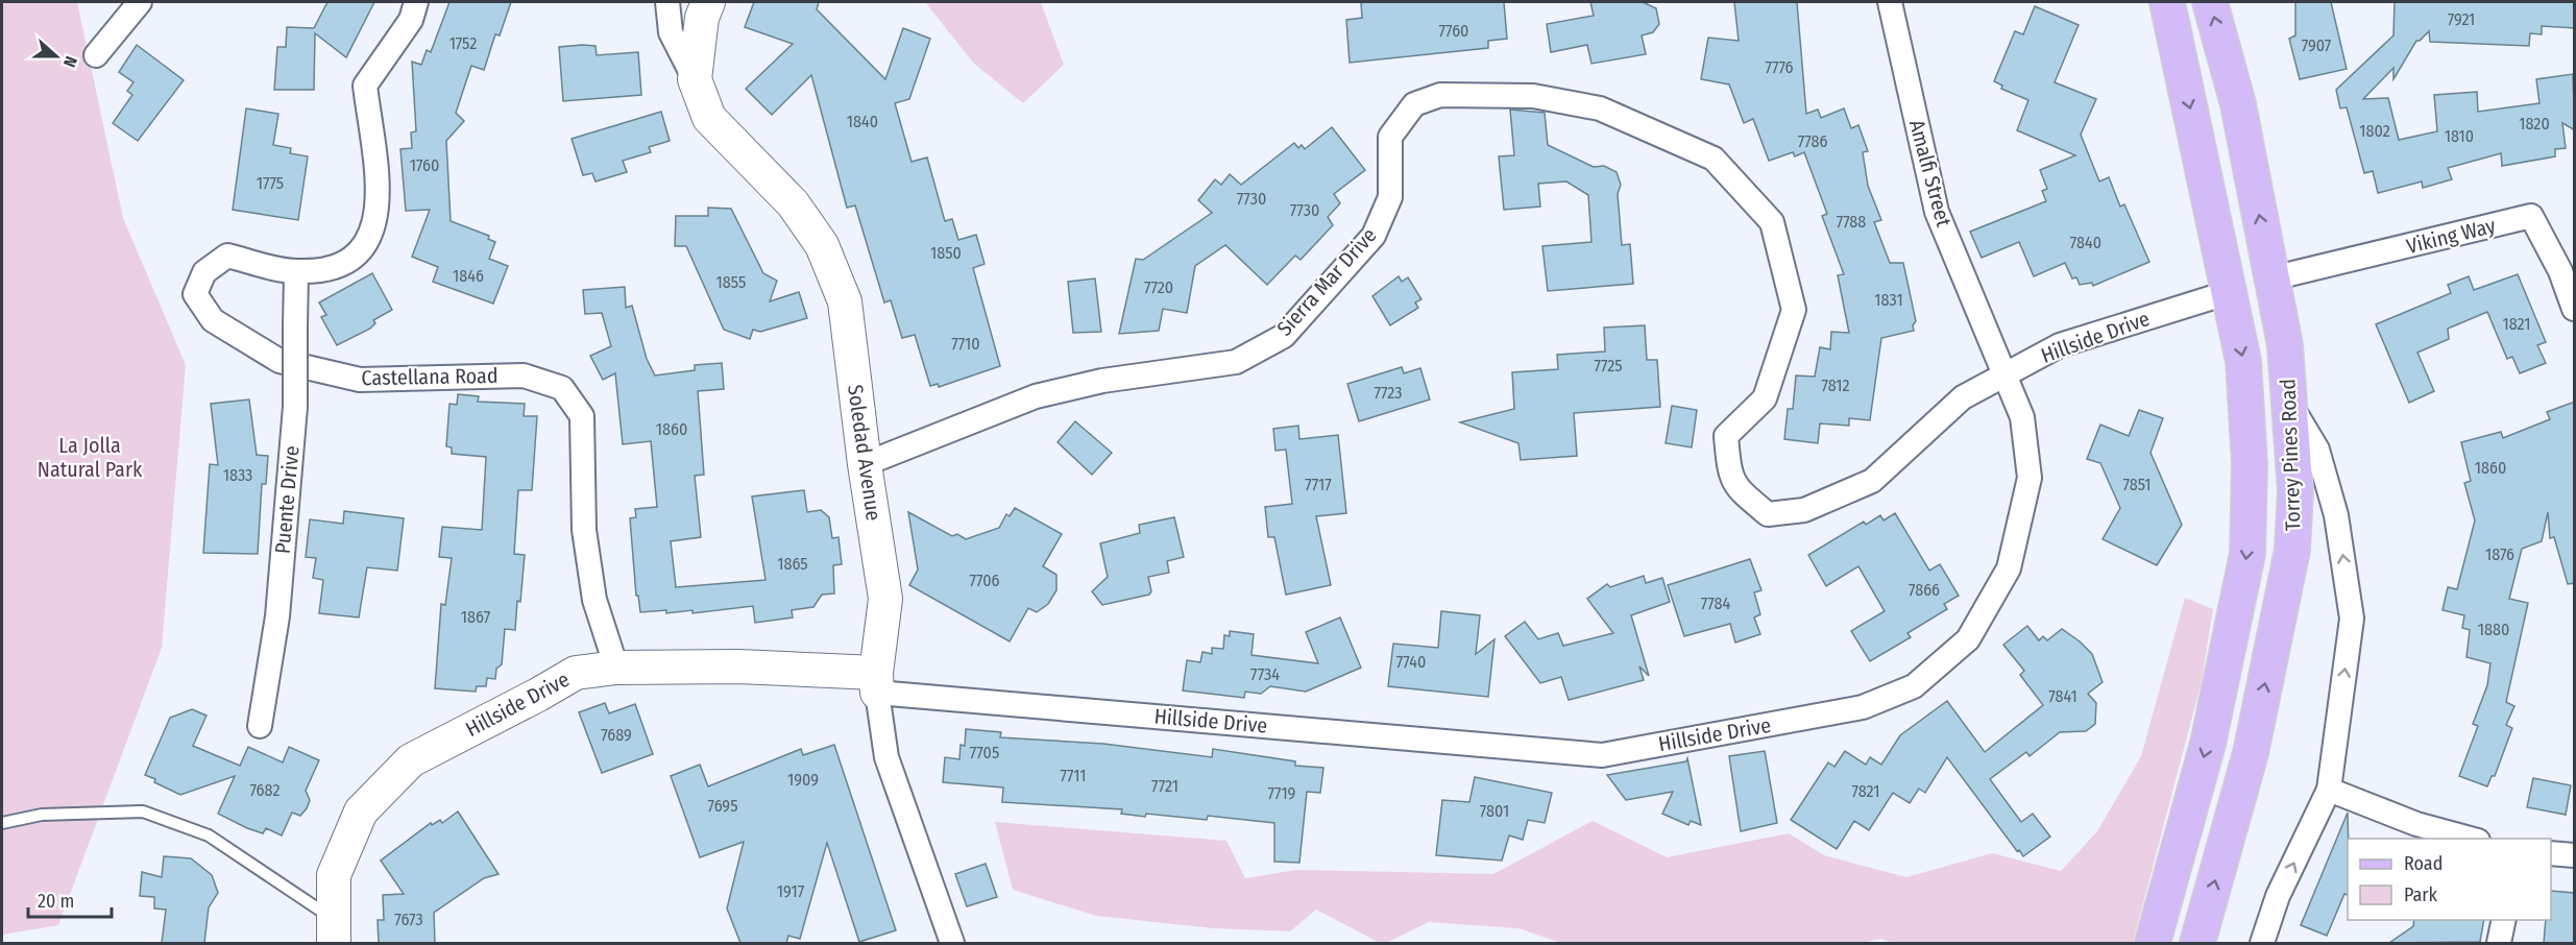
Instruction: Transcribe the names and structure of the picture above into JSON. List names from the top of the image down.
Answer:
{
  "streets": {
    "main road": ["Hillside Drive", "Torrey Pines Road"],
    "street": [
      "Amalfi Street",
      "Viking Way",
      "Sierra Mar Drive",
      "Castellana Road",
      "Soledad Avenue",
      "Puente Drive"
    ]
  },
  "crossings": [
    ["Amalfi Street", "Sierra Mar Drive"],
    ["Amalfi Street", "Hillside Drive"],
    ["Viking Way", "Hillside Drive"],
    ["Viking Way", "Torrey Pines Road"],
    ["Sierra Mar Drive", "Hillside Drive"],
    ["Sierra Mar Drive", "Soledad Avenue"],
    ["Hillside Drive", "Castellana Road"],
    ["Hillside Drive", "Soledad Avenue"],
    ["Hillside Drive", "Torrey Pines Road"],
    ["Castellana Road", "Puente Drive"]
  ],
  "parks": ["La Jolla Natural Park"],
  "house_numbers": [
    "7921",
    "7760",
    "1752",
    "7907",
    "7776",
    "1840",
    "1820",
    "1802",
    "1810",
    "7786",
    "1760",
    "1775",
    "7730",
    "7730",
    "7788",
    "7840",
    "1850",
    "1846",
    "1855",
    "7720",
    "1831",
    "1821",
    "7710",
    "7725",
    "7812",
    "7723",
    "1860",
    "1860",
    "1833",
    "7717",
    "7851",
    "1876",
    "1865",
    "7706",
    "7866",
    "7784",
    "1867",
    "1880",
    "7740",
    "7734",
    "7841",
    "7689",
    "7705",
    "7711",
    "1909",
    "7721",
    "7682",
    "7821",
    "7719",
    "7695",
    "7801",
    "1917",
    "7673"
  ],
  "legend": ["Road", "Park"],
  "scale_bar": "20 m",
  "north": "right"
}
